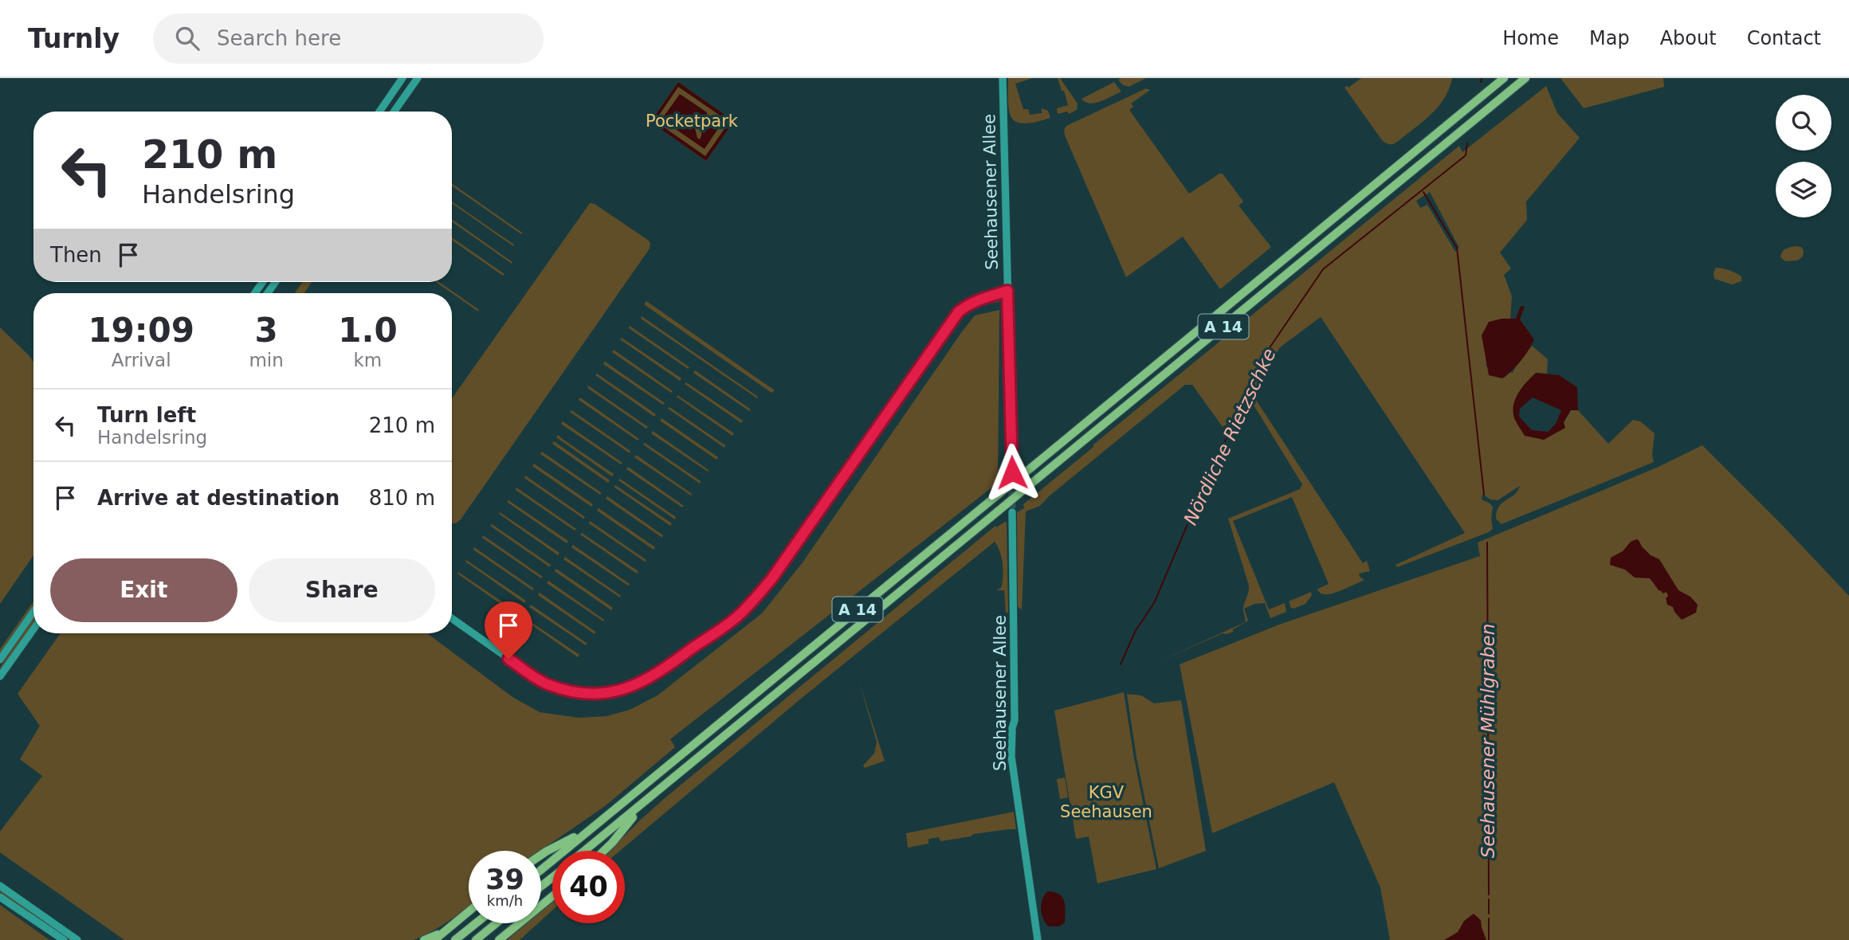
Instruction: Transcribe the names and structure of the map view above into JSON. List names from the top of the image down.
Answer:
{
  "streets": {
    "highway": ["A 14"],
    "main road": ["Seehausener Allee"]
  },
  "water": ["Nördliche Rietzschke", "Seehausener Mühlgraben"],
  "parks": ["Pocketpark", "KGV Seehausen"],
  "page": {
    "header": "Turnly",
    "search": "Search here",
    "nav": [
      "Home",
      "Map",
      "About",
      "Contact"
    ],
    "turn": ["210 m", "Handelsring"],
    "then": "Then",
    "eta": [
      "19:09",
      "Arrival",
      "3",
      "min",
      "1.0",
      "km"
    ],
    "list": [
      {
        "name": "Turn left",
        "note": "Handelsring",
        "value": "210 m"
      },
      {
        "name": "Arrive at destination",
        "value": "810 m"
      }
    ],
    "buttons": ["Exit", "Share"],
    "speed": "39 km/h",
    "limit": "40"
  }
}
